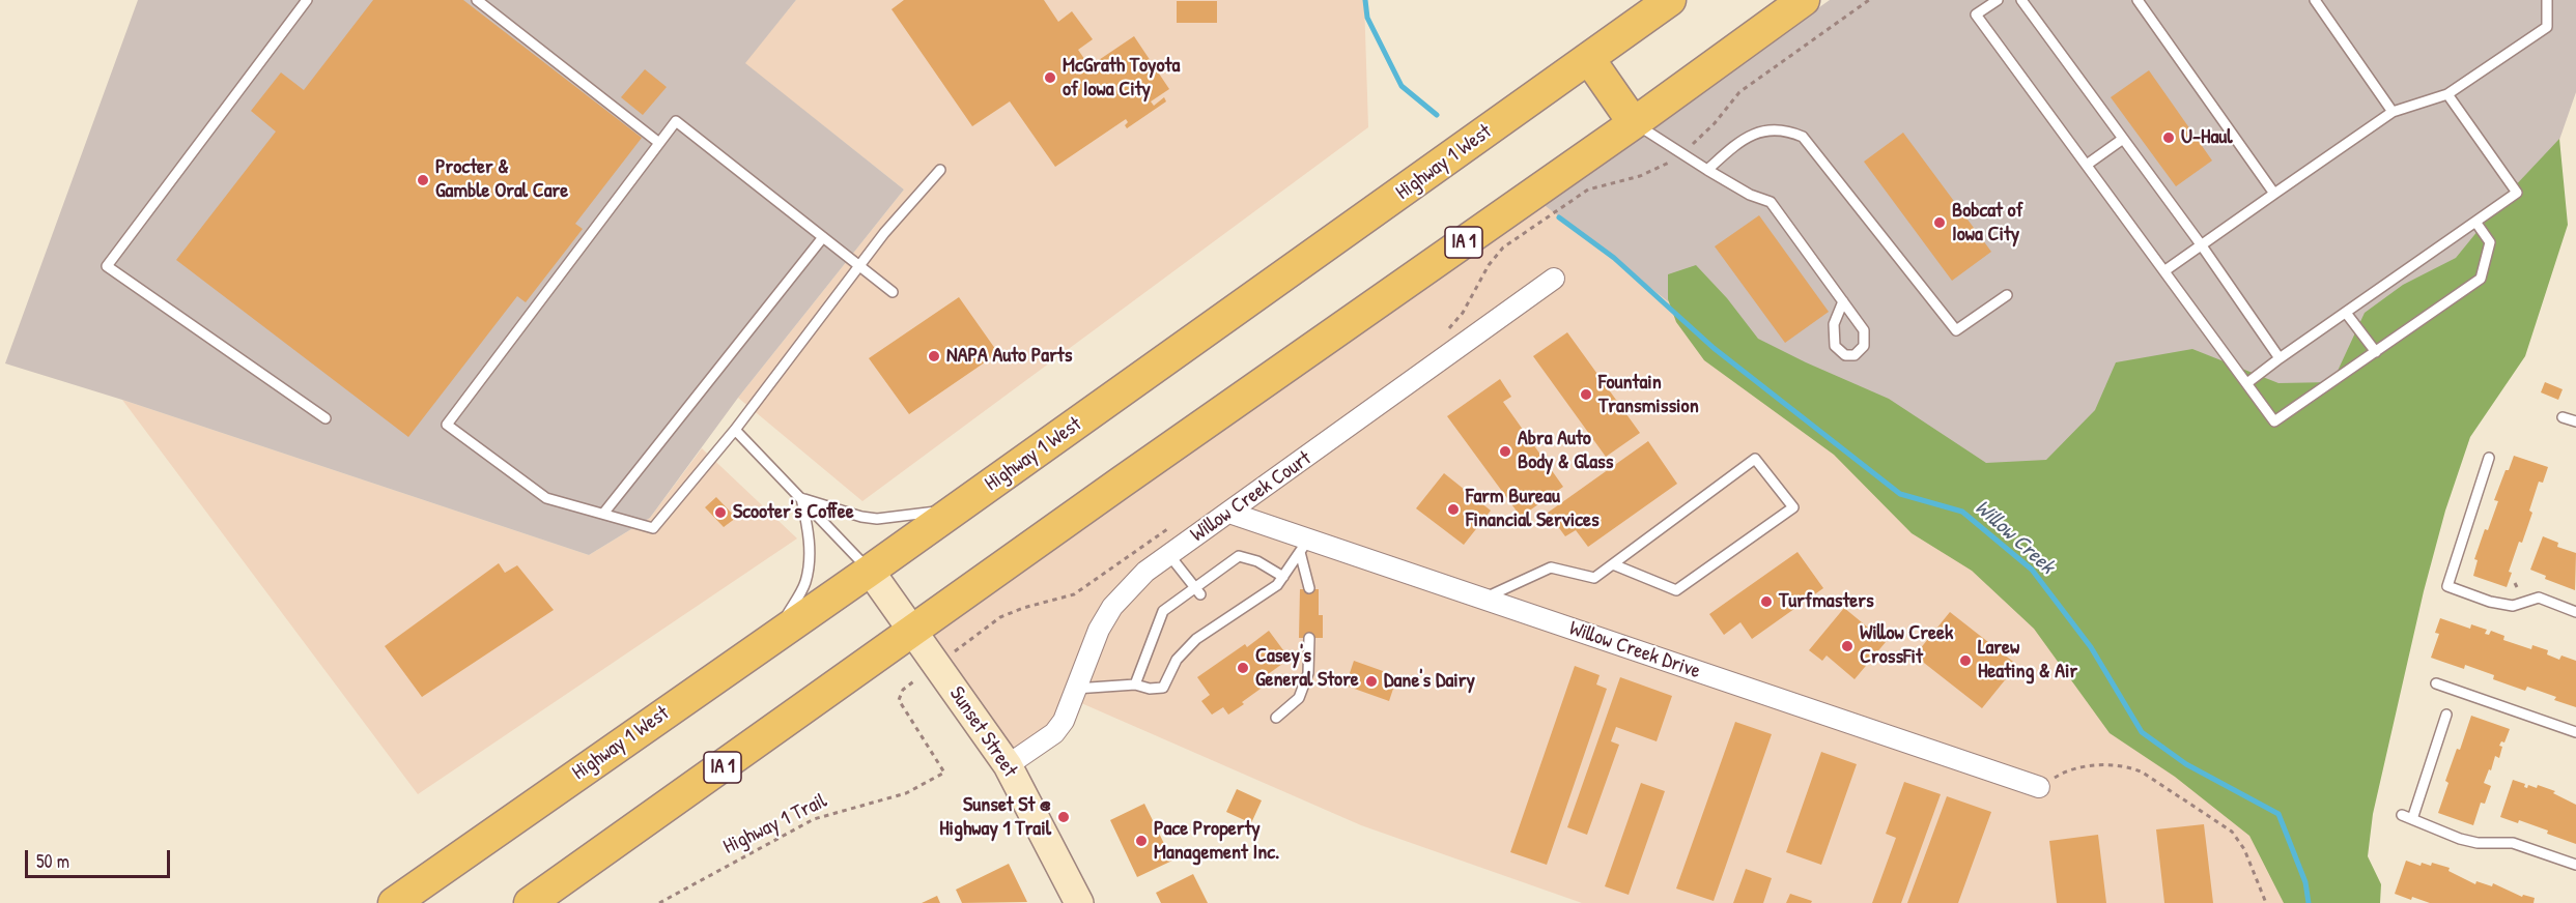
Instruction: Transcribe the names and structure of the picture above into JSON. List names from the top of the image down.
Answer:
{
  "streets": {
    "main road": ["Highway 1 West", "IA 1"],
    "street": ["Willow Creek Court", "Willow Creek Drive", "Sunset Street"],
    "path": ["Highway 1 Trail"]
  },
  "crossings": [
    ["Highway 1 West", "Sunset Street"],
    ["IA 1", "Sunset Street"],
    ["Willow Creek Court", "Willow Creek Drive"],
    ["Willow Creek Court", "Sunset Street"],
    ["Sunset Street", "Highway 1 Trail"]
  ],
  "water": ["Willow Creek"],
  "places": [
    "McGrath Toyota of Iowa City",
    "U-Haul",
    "Procter & Gamble Oral Care",
    "Bobcat of Iowa City",
    "NAPA Auto Parts",
    "Fountain Transmission",
    "Abra Auto Body & Glass",
    "Farm Bureau Financial Services",
    "Scooter's Coffee",
    "Turfmasters",
    "Willow Creek CrossFit",
    "Larew Heating & Air",
    "Casey's General Store",
    "Dane's Dairy",
    "Sunset St @ Highway 1 Trail",
    "Pace Property Management Inc."
  ],
  "scale_bar": "50 m"
}
